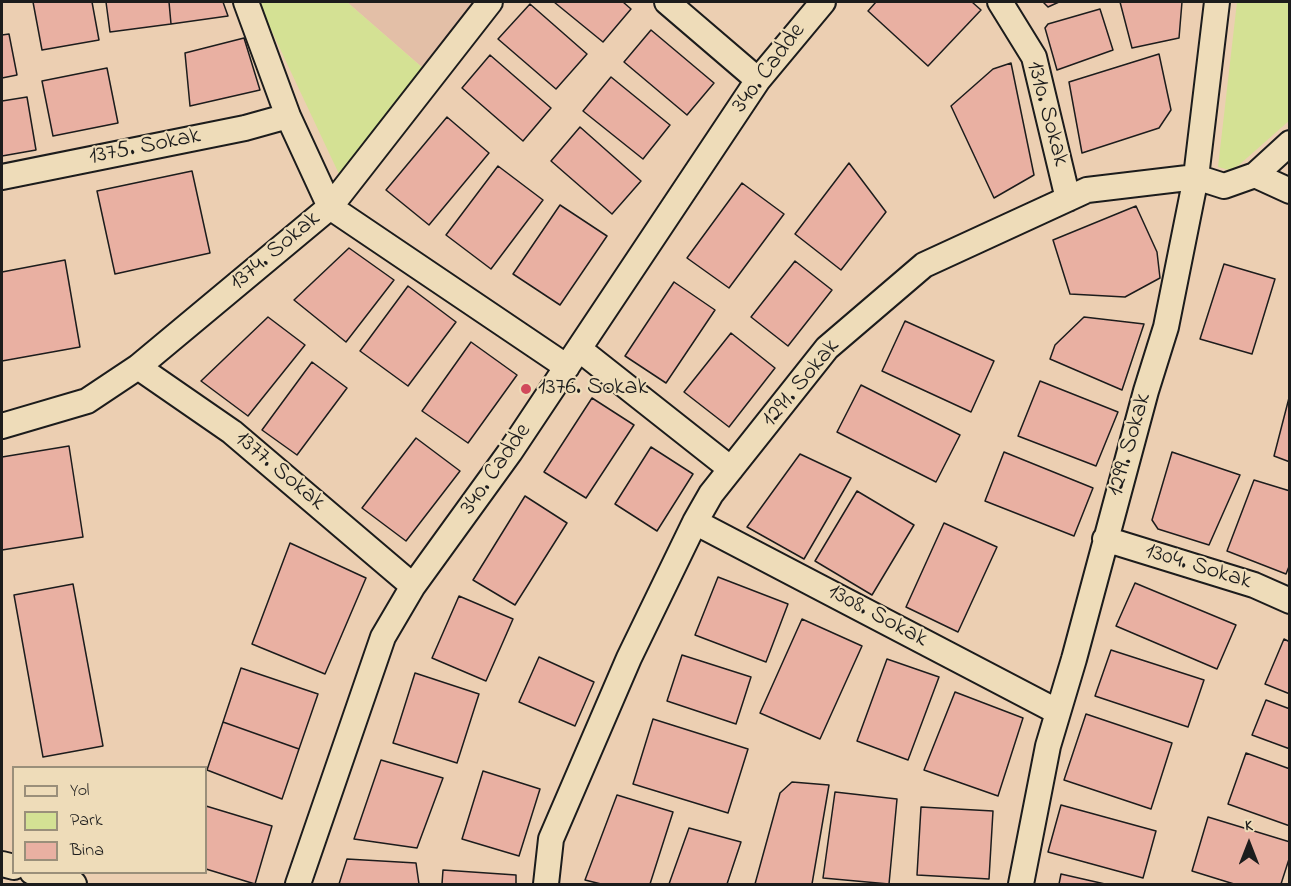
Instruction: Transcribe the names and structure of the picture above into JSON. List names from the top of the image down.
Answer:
{
  "streets": {
    "street": [
      "340. Cadde",
      "1310. Sokak",
      "1375. Sokak",
      "1374. Sokak",
      "1291. Sokak",
      "1299. Sokak",
      "1377. Sokak",
      "1304. Sokak",
      "1308. Sokak"
    ]
  },
  "crossings": [
    ["340. Cadde", "1377. Sokak"],
    ["1310. Sokak", "1291. Sokak"],
    ["1374. Sokak", "1377. Sokak"],
    ["1291. Sokak", "1299. Sokak"],
    ["1291. Sokak", "1308. Sokak"],
    ["1299. Sokak", "1304. Sokak"],
    ["1299. Sokak", "1308. Sokak"]
  ],
  "places": ["1376. Sokak"],
  "legend": ["Yol", "Park", "Bina"],
  "north": "top"
}
